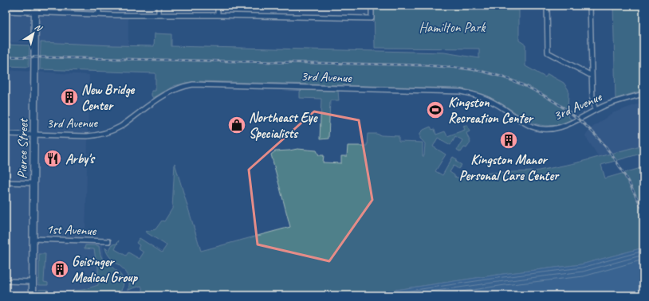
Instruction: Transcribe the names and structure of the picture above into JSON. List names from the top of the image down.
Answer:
{
  "streets": {
    "main road": ["Pierce Street"],
    "street": ["3rd Avenue", "1st Avenue"]
  },
  "crossings": [
    ["3rd Avenue", "Pierce Street"],
    ["Pierce Street", "1st Avenue"]
  ],
  "parks": ["Hamilton Park"],
  "places": {
    "building": ["New Bridge Center", "Kingston Manor Personal Care Center", "Geisinger Medical Group"],
    "sports": ["Kingston Recreation Center"],
    "shop": ["Northeast Eye Specialists"],
    "restaurant": ["Arby's"]
  },
  "north": "top right"
}
